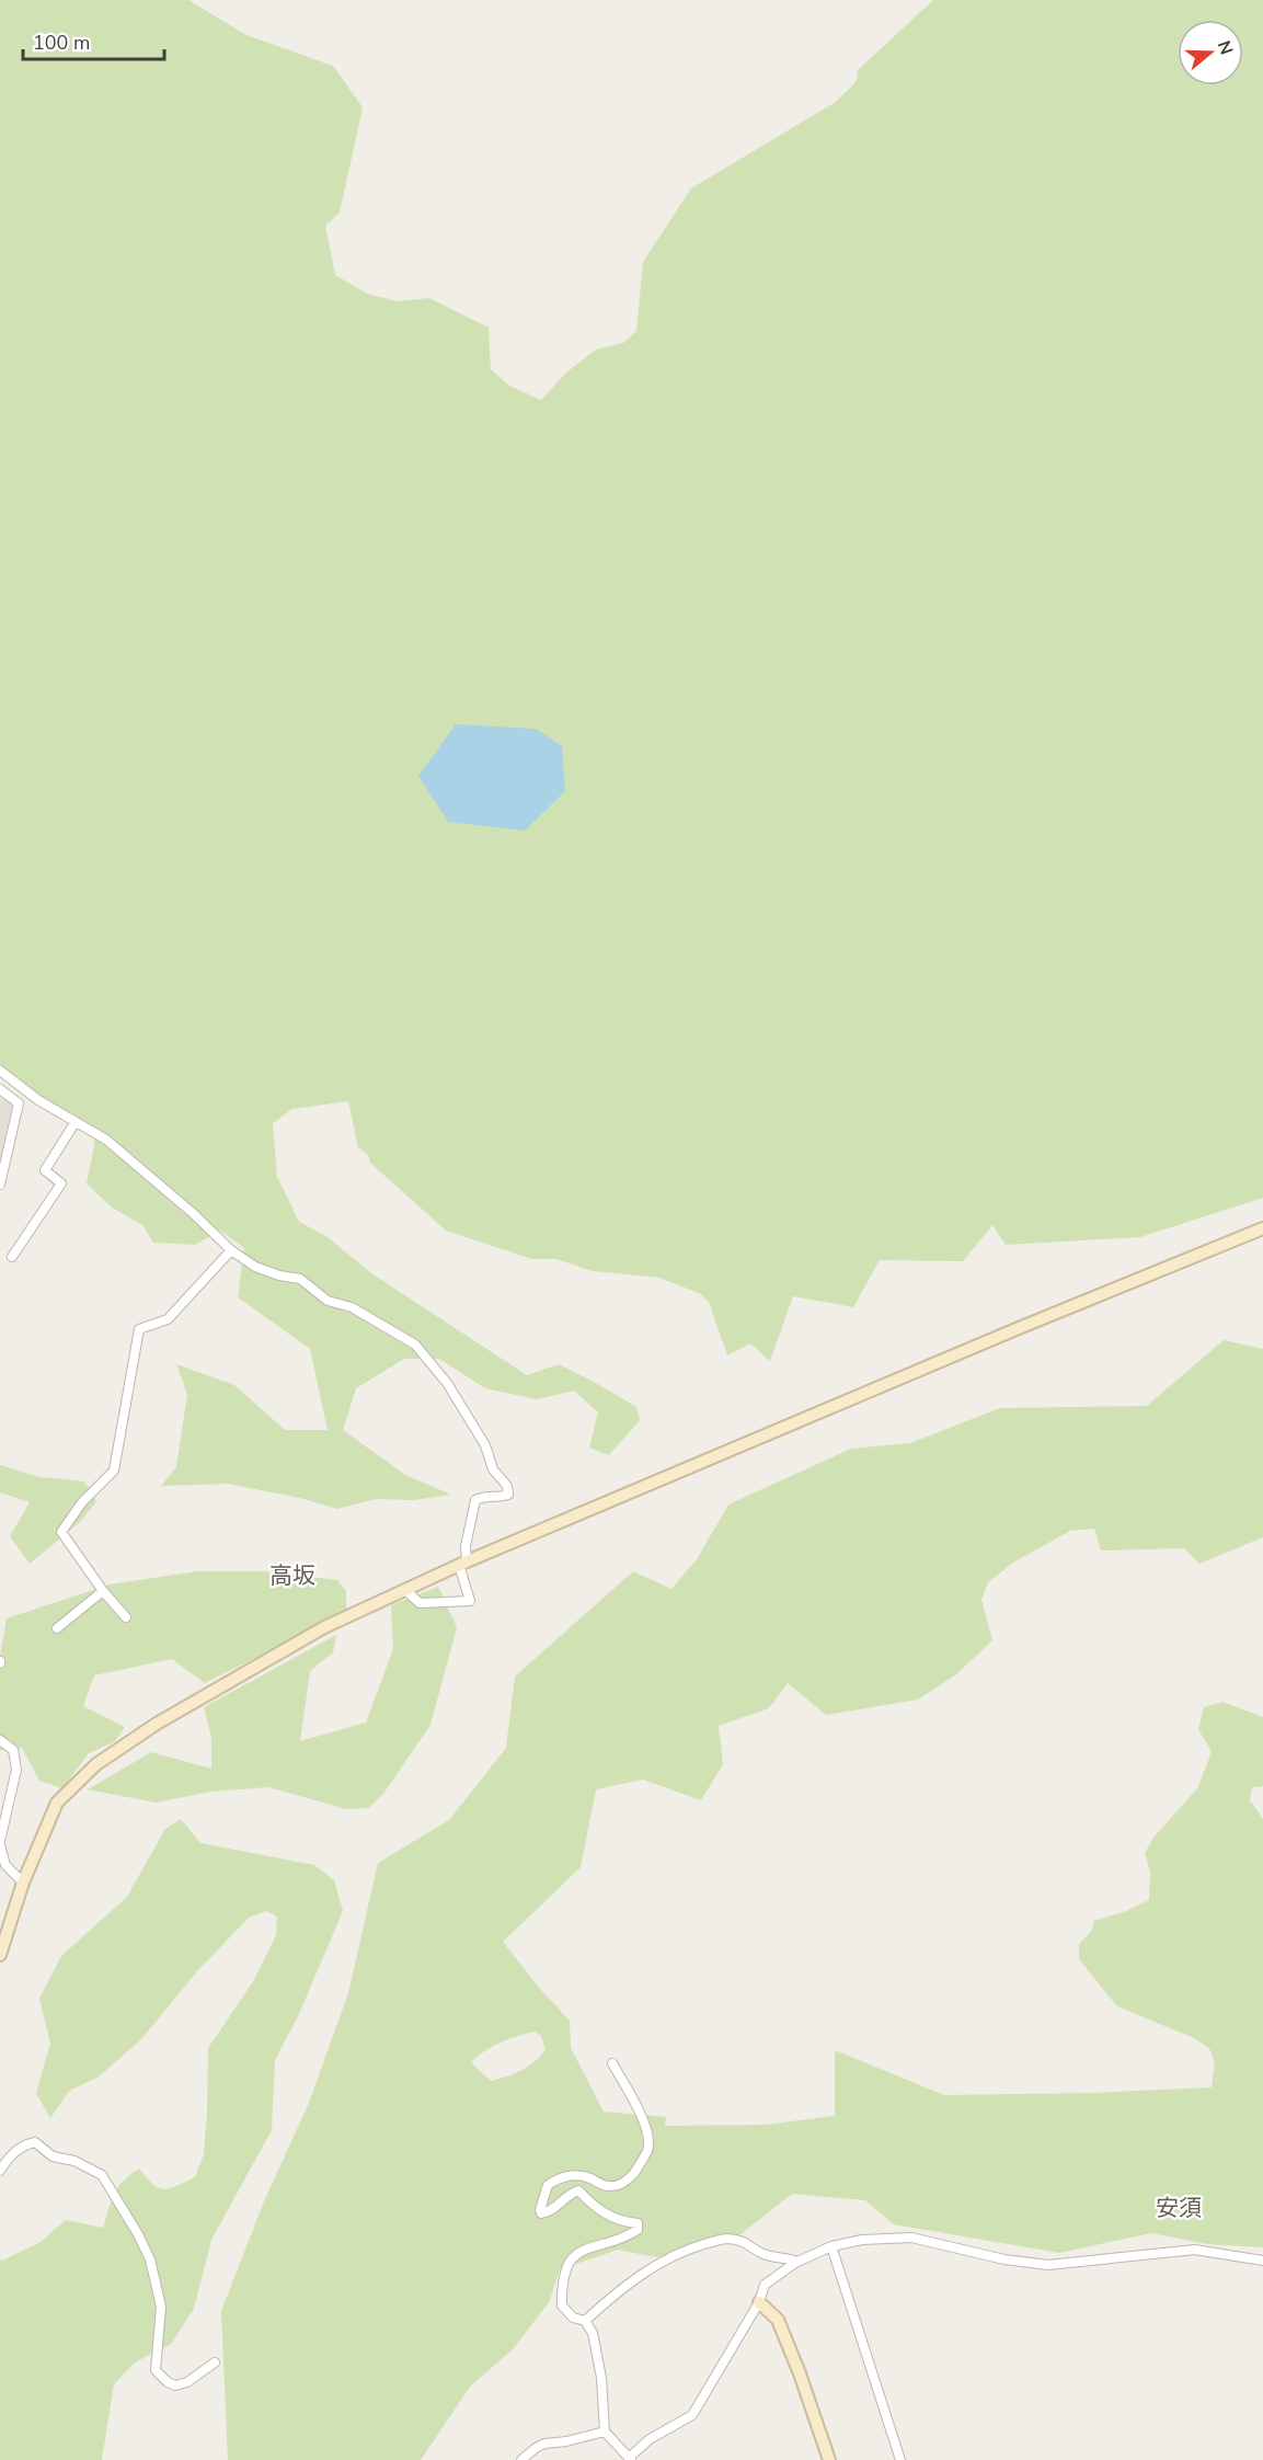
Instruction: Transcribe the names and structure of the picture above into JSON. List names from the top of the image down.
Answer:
{
  "districts": ["高坂", "安須"],
  "scale_bar": "100 m",
  "north": "right"
}
